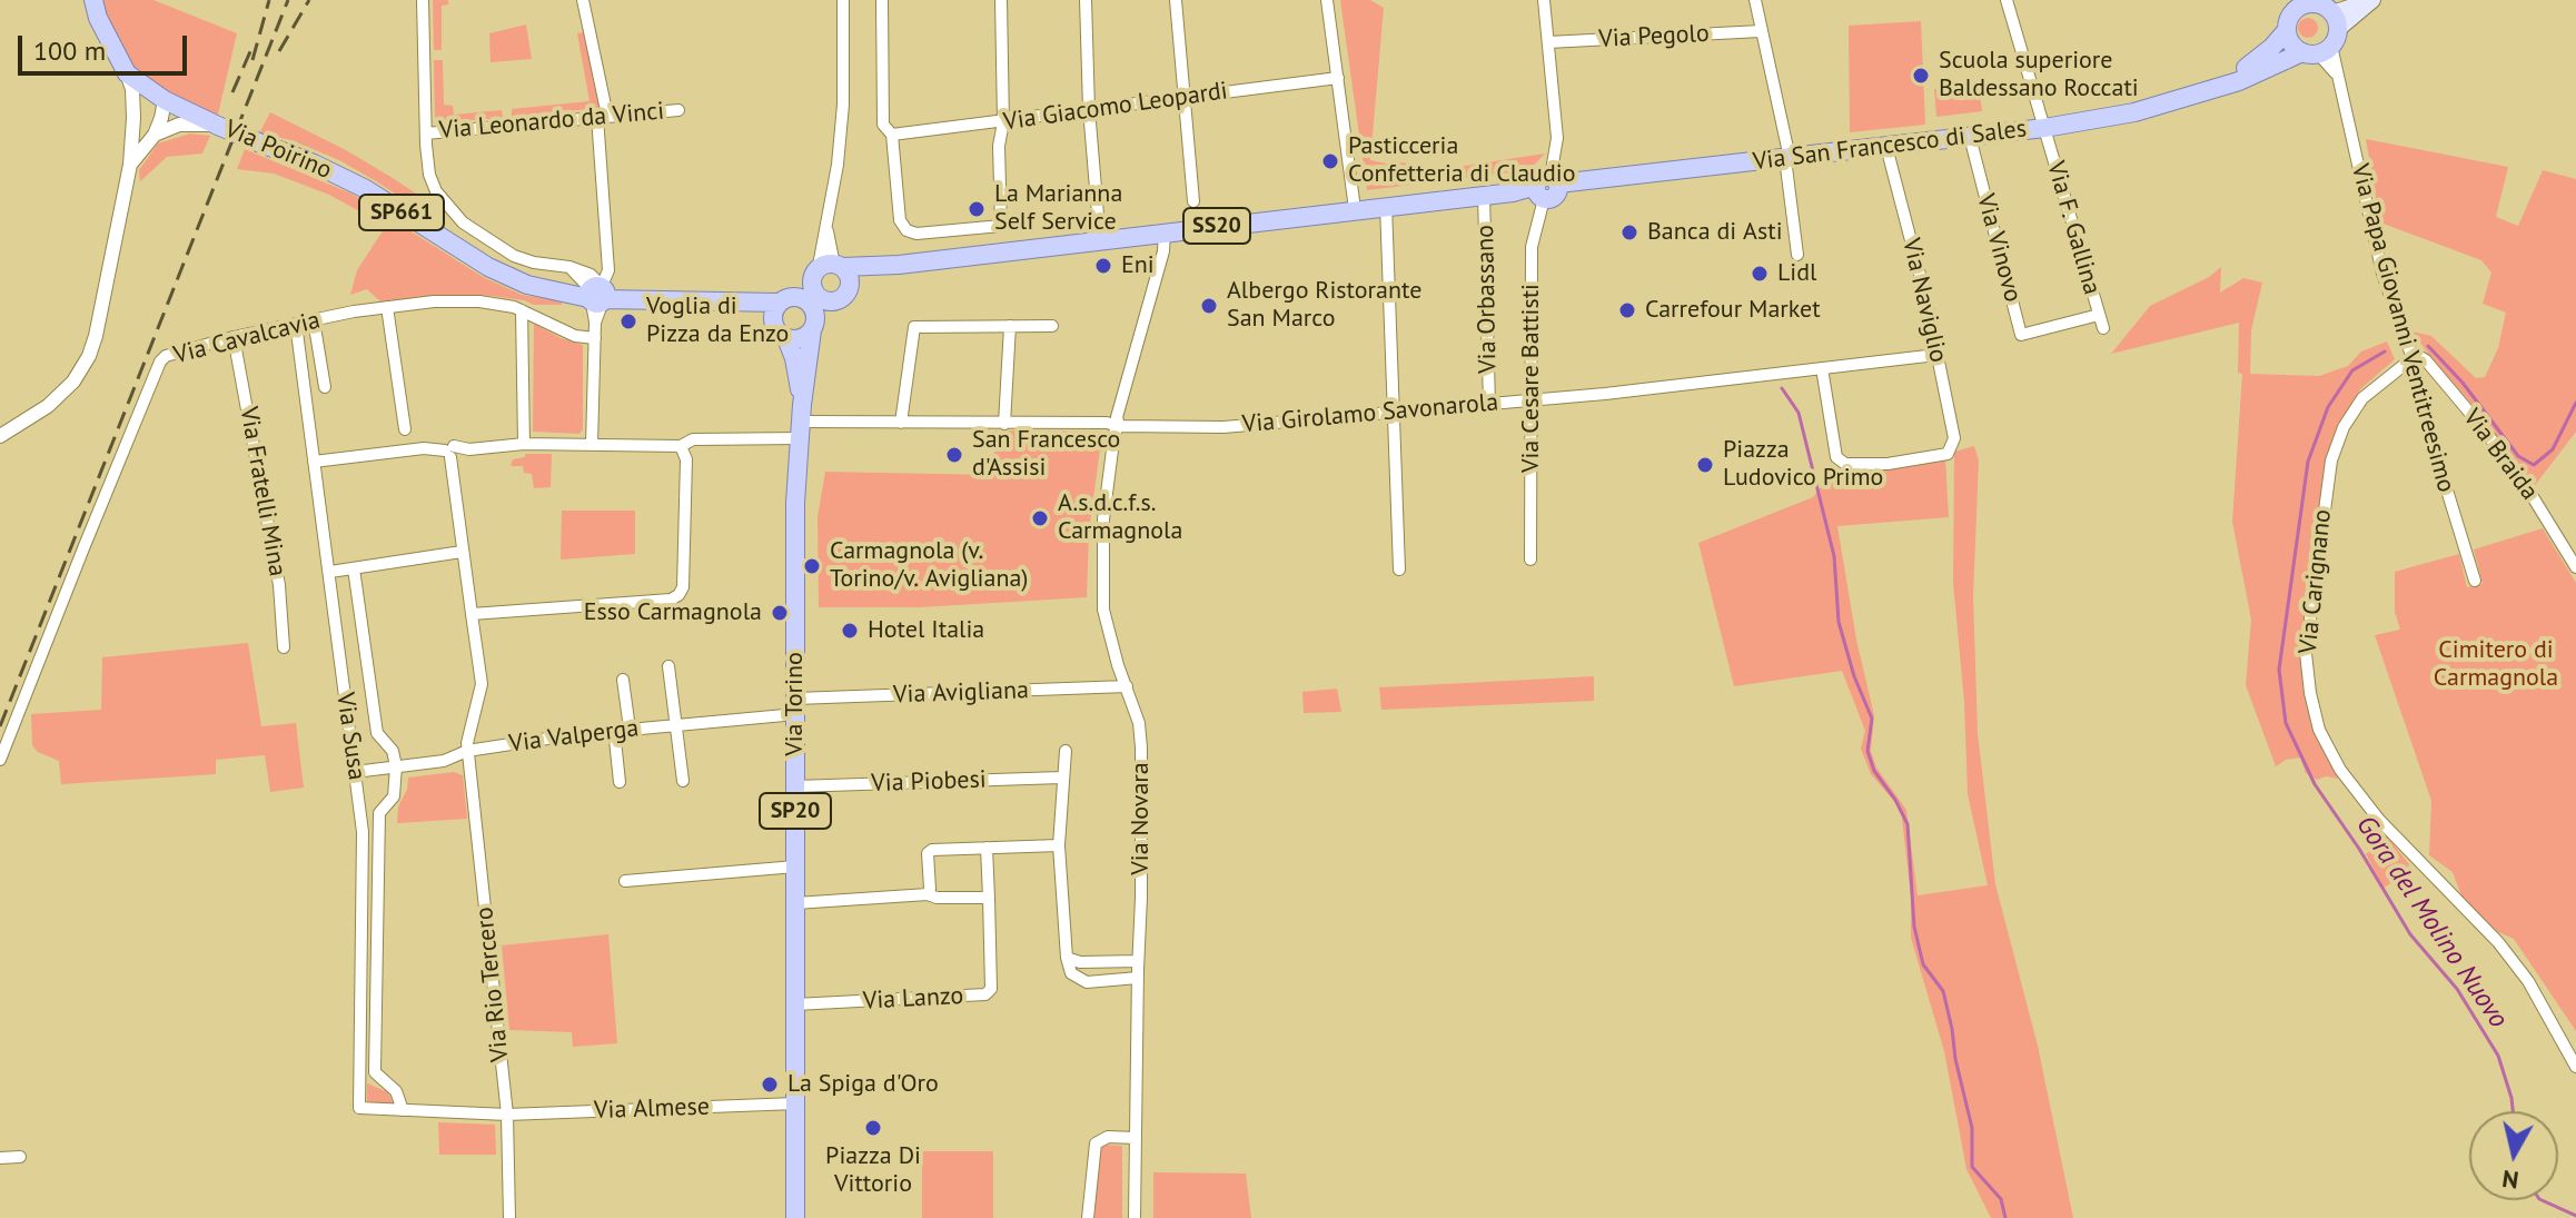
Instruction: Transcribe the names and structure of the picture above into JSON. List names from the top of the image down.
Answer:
{
  "streets": {
    "main road": [
      "Via San Francesco di Sales",
      "Via Poirino",
      "SP661",
      "SS20",
      "Via Torino",
      "SP20"
    ],
    "street": [
      "Via Pegolo",
      "Via Giacomo Leopardi",
      "Via Leonardo da Vinci",
      "Via F. Gallina",
      "Via Vinovo",
      "Via Orbassano",
      "Via Naviglio",
      "Via Papa Giovanni Ventitreesimo",
      "Via Cavalcavia",
      "Via Cesare Battisti",
      "Via Girolamo Savonarola",
      "Via Braida",
      "Via Fratelli Mina",
      "Via Carignano",
      "Via Avigliana",
      "Via Susa",
      "Via Valperga",
      "Via Piobesi",
      "Via Novara",
      "Via Rio Tercero",
      "Via Lanzo",
      "Via Almese"
    ]
  },
  "crossings": [
    ["Via Pegolo", "Via Cesare Battisti"],
    ["Via San Francesco di Sales", "Via F. Gallina"],
    ["Via San Francesco di Sales", "Via Vinovo"],
    ["Via San Francesco di Sales", "Via Orbassano"],
    ["Via San Francesco di Sales", "Via Naviglio"],
    ["Via San Francesco di Sales", "Via Papa Giovanni Ventitreesimo"],
    ["Via San Francesco di Sales", "Via Cesare Battisti"],
    ["Via San Francesco di Sales", "Via Novara"],
    ["Via Poirino", "Via Torino"],
    ["Via F. Gallina", "Via Vinovo"],
    ["Via Orbassano", "Via Girolamo Savonarola"],
    ["Via Naviglio", "Via Girolamo Savonarola"],
    ["Via Papa Giovanni Ventitreesimo", "Via Braida"],
    ["Via Papa Giovanni Ventitreesimo", "Via Carignano"],
    ["Via Cavalcavia", "Via Fratelli Mina"],
    ["Via Cavalcavia", "Via Susa"],
    ["Via Cesare Battisti", "Via Girolamo Savonarola"],
    ["Via Girolamo Savonarola", "Via Torino"],
    ["Via Girolamo Savonarola", "Via Susa"],
    ["Via Girolamo Savonarola", "Via Novara"],
    ["Via Girolamo Savonarola", "Via Rio Tercero"],
    ["Via Braida", "Via Carignano"],
    ["Via Avigliana", "Via Torino"],
    ["Via Avigliana", "Via Valperga"],
    ["Via Avigliana", "Via Novara"],
    ["Via Torino", "Via Valperga"],
    ["Via Torino", "Via Piobesi"],
    ["Via Torino", "Via Lanzo"],
    ["Via Torino", "Via Almese"],
    ["Via Susa", "Via Valperga"],
    ["Via Susa", "Via Rio Tercero"],
    ["Via Susa", "Via Almese"],
    ["Via Valperga", "Via Rio Tercero"],
    ["Via Rio Tercero", "Via Almese"]
  ],
  "water": ["Gora del Molino Nuovo"],
  "parks": ["Cimitero di Carmagnola"],
  "places": [
    "Scuola superiore Baldessano Roccati",
    "Pasticceria Confetteria di Claudio",
    "La Marianna Self Service",
    "Banca di Asti",
    "Eni",
    "Lidl",
    "Albergo Ristorante San Marco",
    "Carrefour Market",
    "Voglia di Pizza da Enzo",
    "San Francesco d'Assisi",
    "Piazza Ludovico Primo",
    "A.s.d.c.f.s. Carmagnola",
    "Carmagnola (v. Torino/v. Avigliana)",
    "Esso Carmagnola",
    "Hotel Italia",
    "La Spiga d'Oro",
    "Piazza Di Vittorio"
  ],
  "scale_bar": "100 m",
  "north": "bottom"
}
